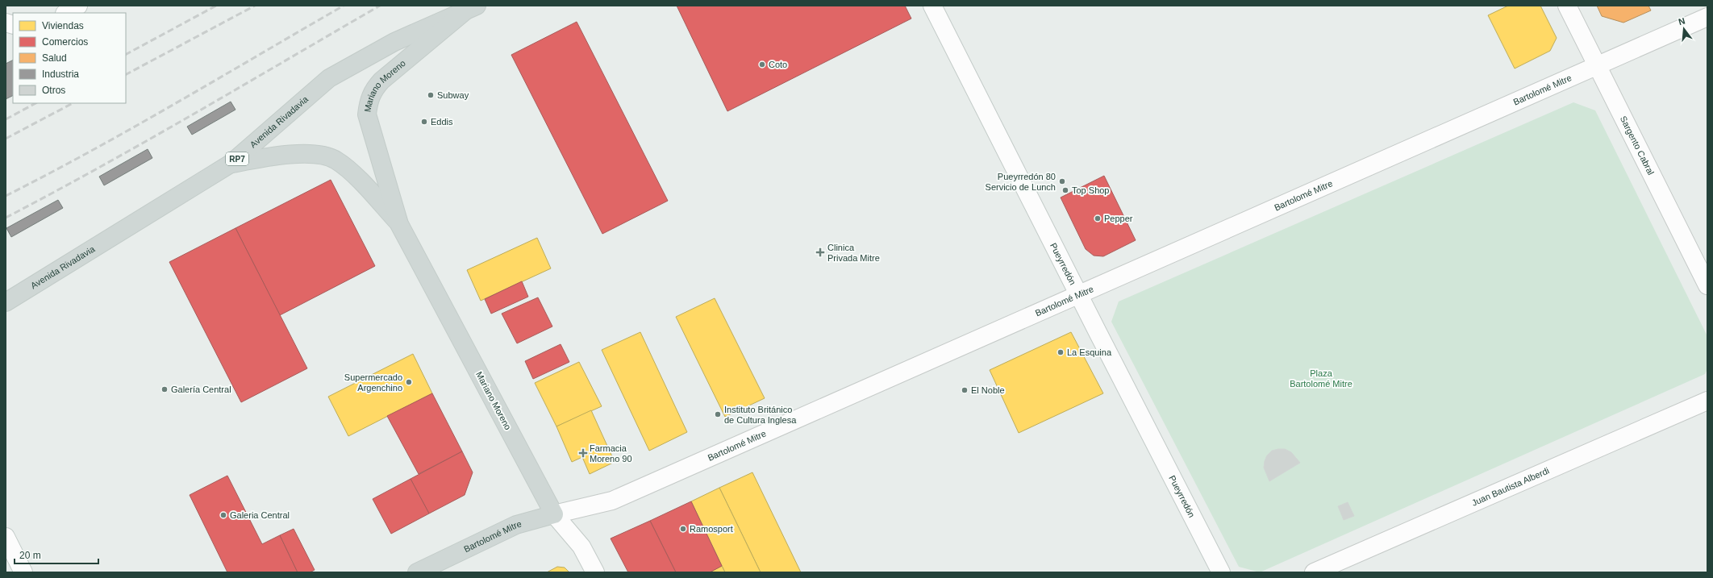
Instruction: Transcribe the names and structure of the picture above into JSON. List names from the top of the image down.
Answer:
{
  "streets": {
    "main road": [
      "Mariano Moreno",
      "Bartolomé Mitre",
      "Avenida Rivadavia",
      "RP7"
    ],
    "street": ["Sargento Cabral", "Pueyrredón", "Juan Bautista Alberdi"]
  },
  "crossings": [
    ["Mariano Moreno", "Bartolomé Mitre"],
    ["Mariano Moreno", "Avenida Rivadavia"],
    ["Bartolomé Mitre", "Sargento Cabral"],
    ["Bartolomé Mitre", "Pueyrredón"]
  ],
  "parks": ["Plaza Bartolomé Mitre"],
  "places": {
    "other": [
      "Coto",
      "Subway",
      "Eddis",
      "Pueyrredón 80 Servicio de Lunch",
      "Top Shop",
      "Pepper",
      "La Esquina",
      "Supermercado Argenchino",
      "Galería Central",
      "El Noble",
      "Instituto Británico de Cultura Inglesa",
      "Galeria Central",
      "Ramosport"
    ],
    "health": ["Clinica Privada Mitre", "Farmacia Moreno 90"]
  },
  "legend": [
    "Viviendas",
    "Comercios",
    "Salud",
    "Industria",
    "Otros"
  ],
  "scale_bar": "20 m",
  "north": "top"
}
